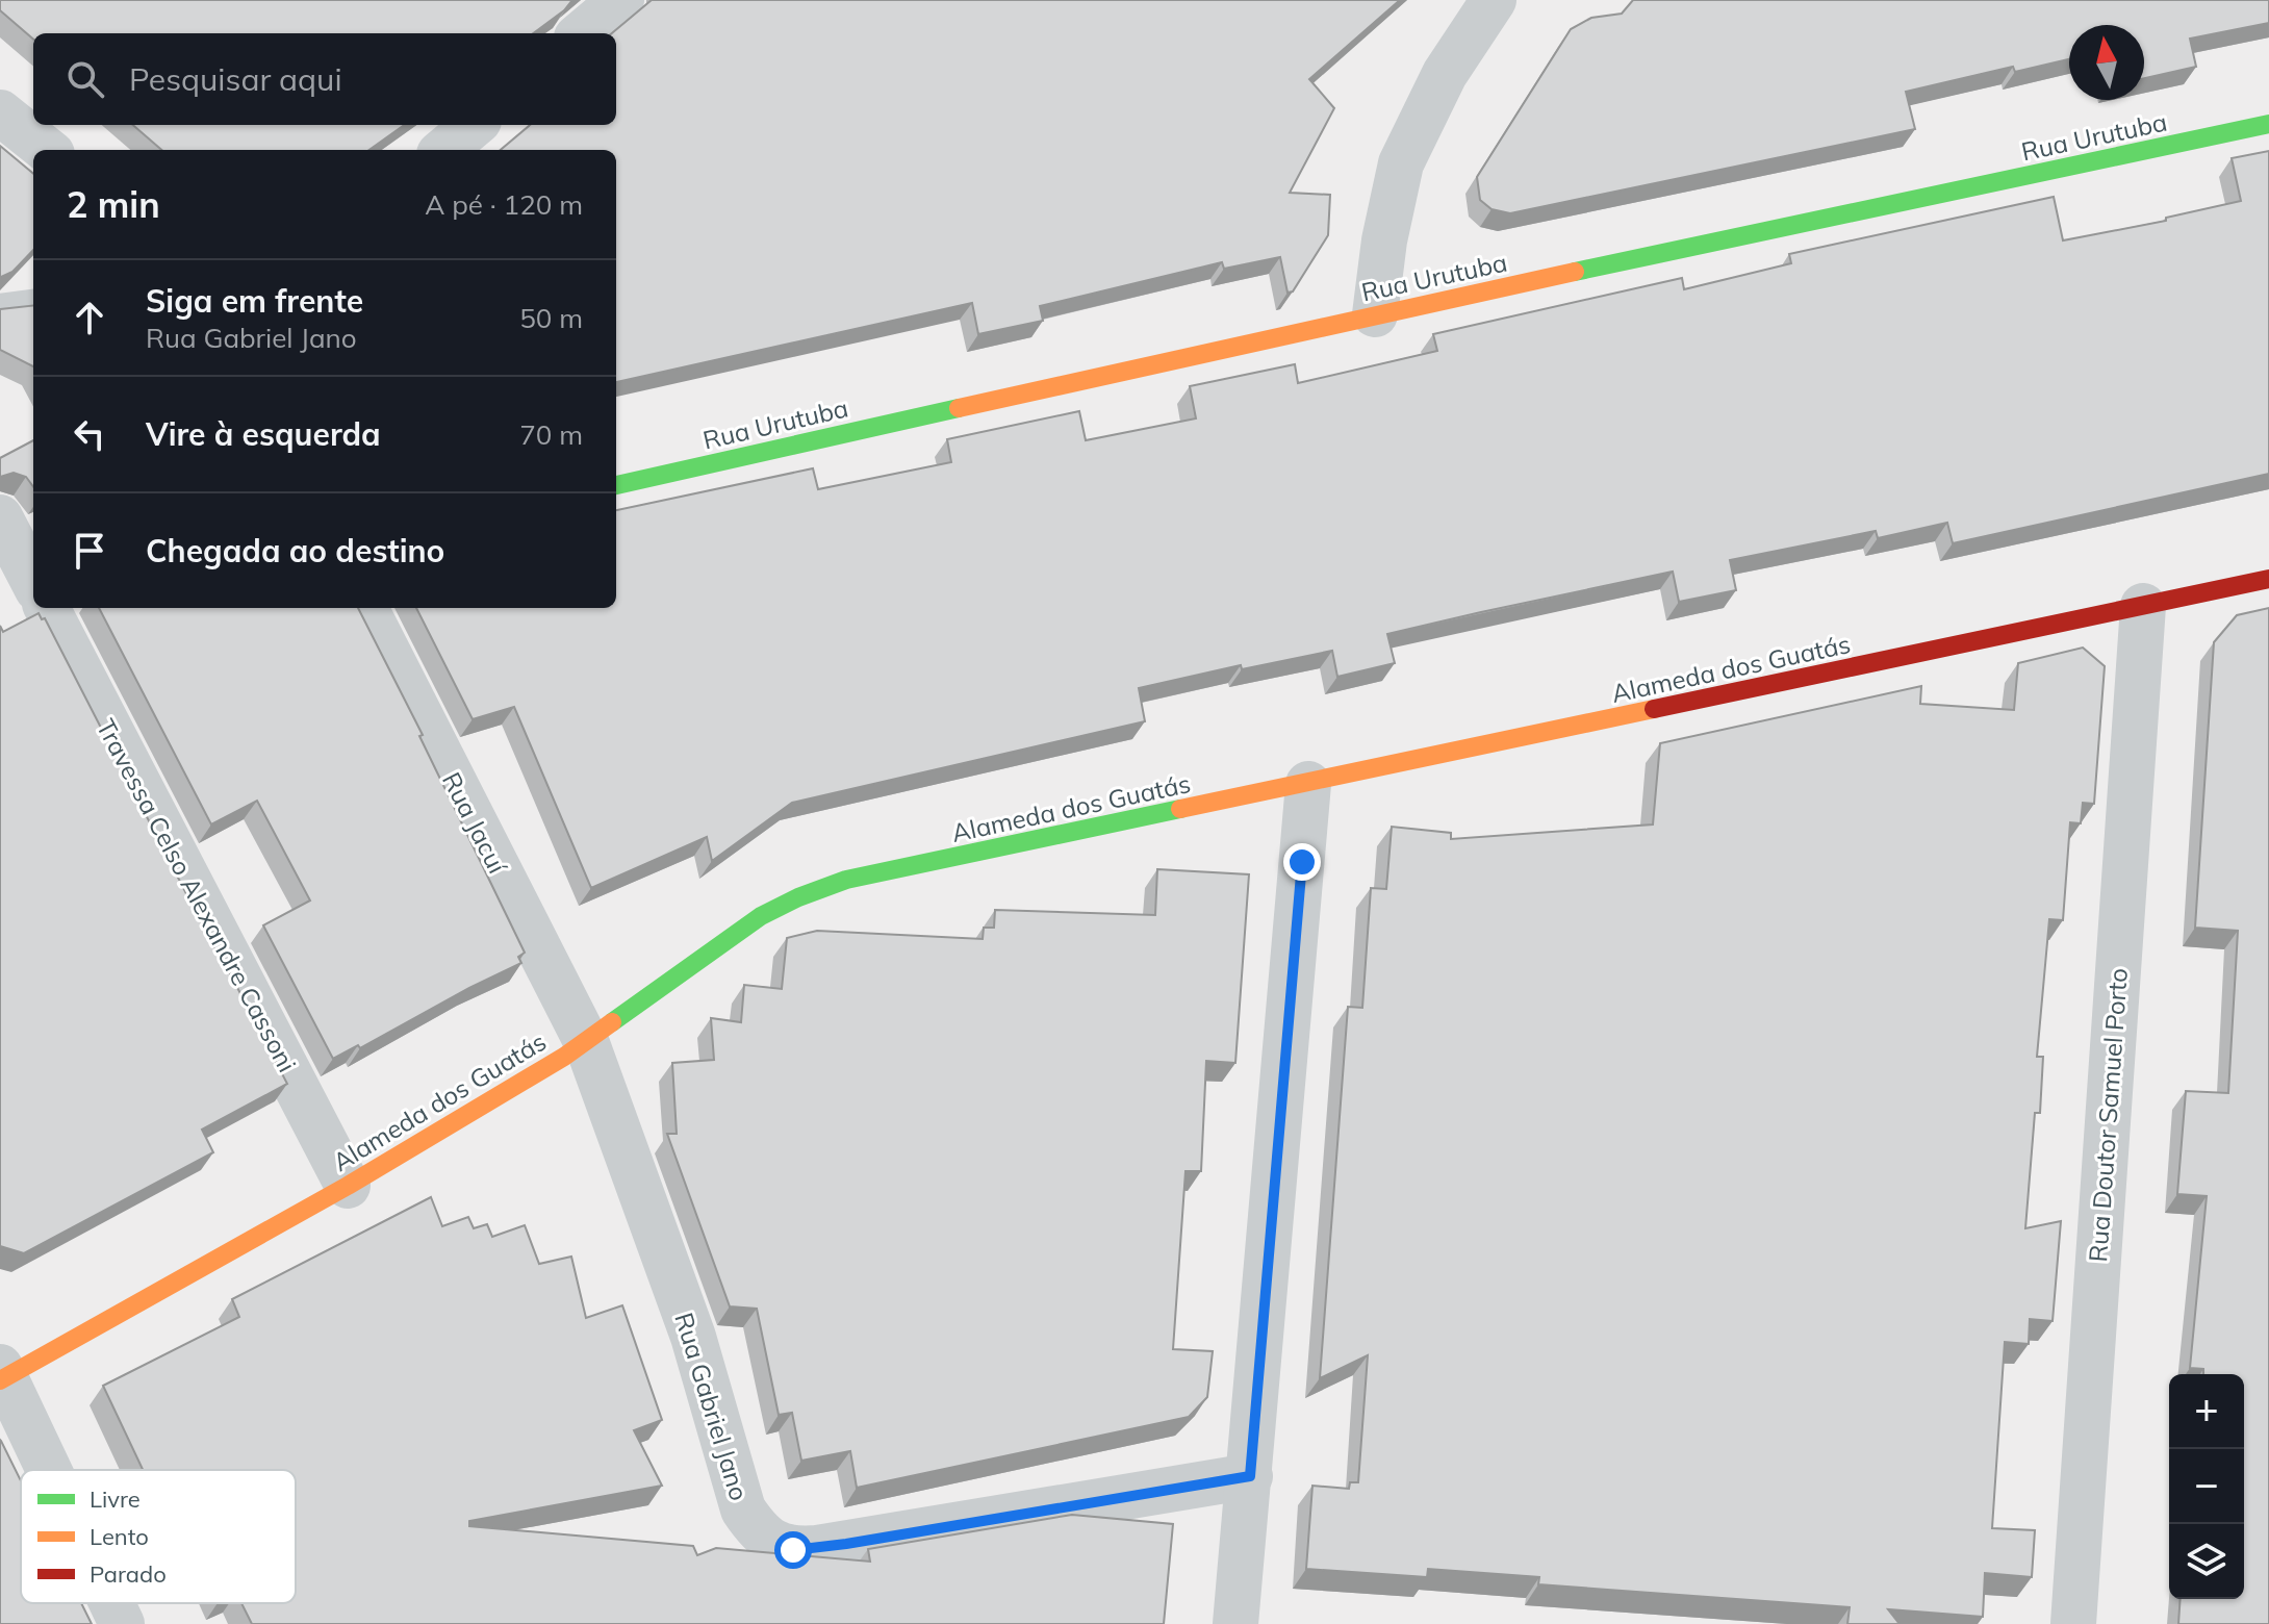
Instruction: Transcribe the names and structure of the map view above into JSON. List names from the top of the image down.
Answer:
{
  "streets": {
    "street": [
      "Rua Urutuba",
      "Alameda dos Guatás",
      "Rua Jacuí",
      "Travessa Celso Alexandre Cassoni",
      "Rua Doutor Samuel Porto",
      "Rua Gabriel Jano"
    ]
  },
  "crossings": [
    ["Alameda dos Guatás", "Rua Jacuí"],
    ["Alameda dos Guatás", "Travessa Celso Alexandre Cassoni"],
    ["Alameda dos Guatás", "Rua Doutor Samuel Porto"],
    ["Alameda dos Guatás", "Rua Gabriel Jano"],
    ["Rua Jacuí", "Rua Gabriel Jano"]
  ],
  "legend": ["Livre", "Lento", "Parado"],
  "north": "top",
  "page": {
    "search": "Pesquisar aqui",
    "heading": ["2 min", "A pé · 120 m"],
    "list": [
      ["Siga em frente", "Rua Gabriel Jano", "50 m"],
      ["Vire à esquerda", "70 m"],
      "Chegada ao destino"
    ],
    "map_buttons": ["+", "−"]
  }
}
